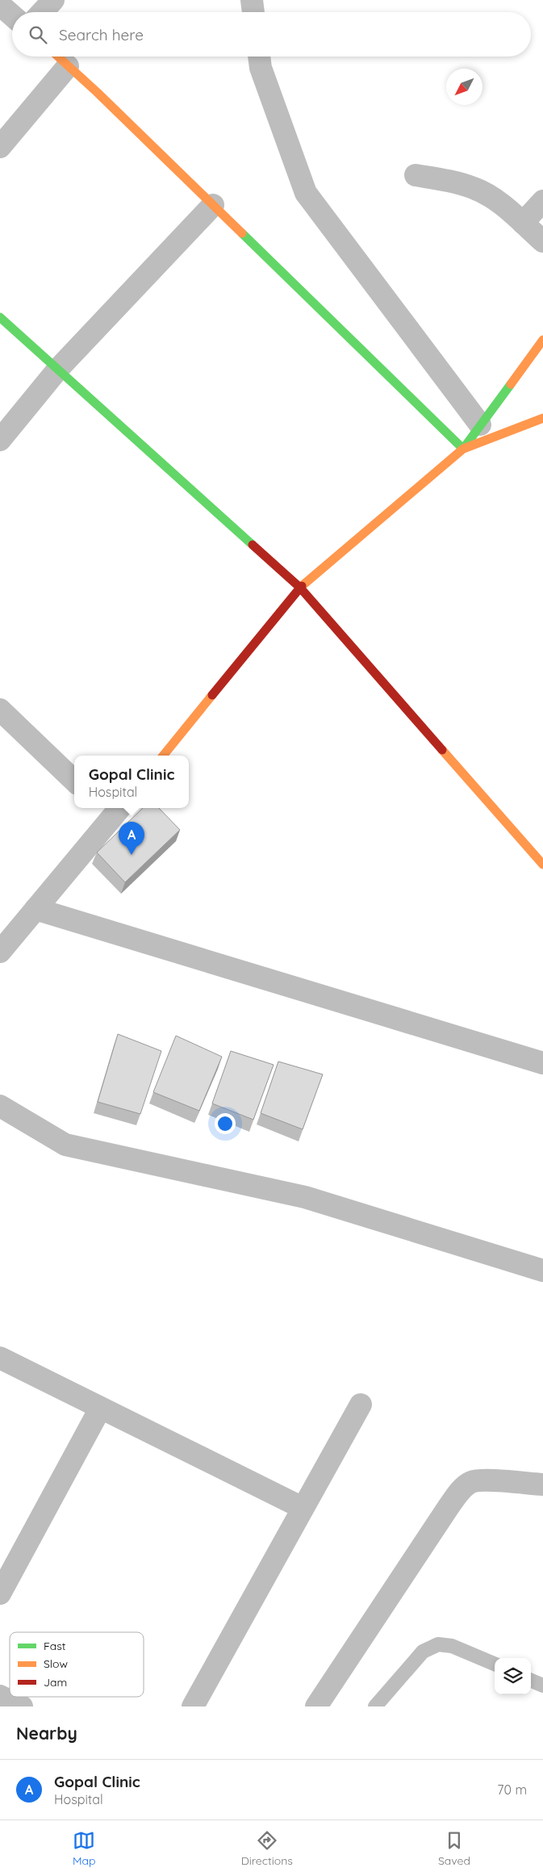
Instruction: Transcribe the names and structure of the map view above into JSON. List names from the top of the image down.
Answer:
{
  "legend": ["Fast", "Slow", "Jam"],
  "north": "bottom left",
  "page": {
    "search": "Search here",
    "popup": ["Gopal Clinic", "Hospital"],
    "pins": "A",
    "heading": "Nearby",
    "list": [
      {
        "mark": "A",
        "name": "Gopal Clinic",
        "note": "Hospital",
        "value": "70 m"
      }
    ],
    "nav": ["Map", "Directions", "Saved"]
  }
}
